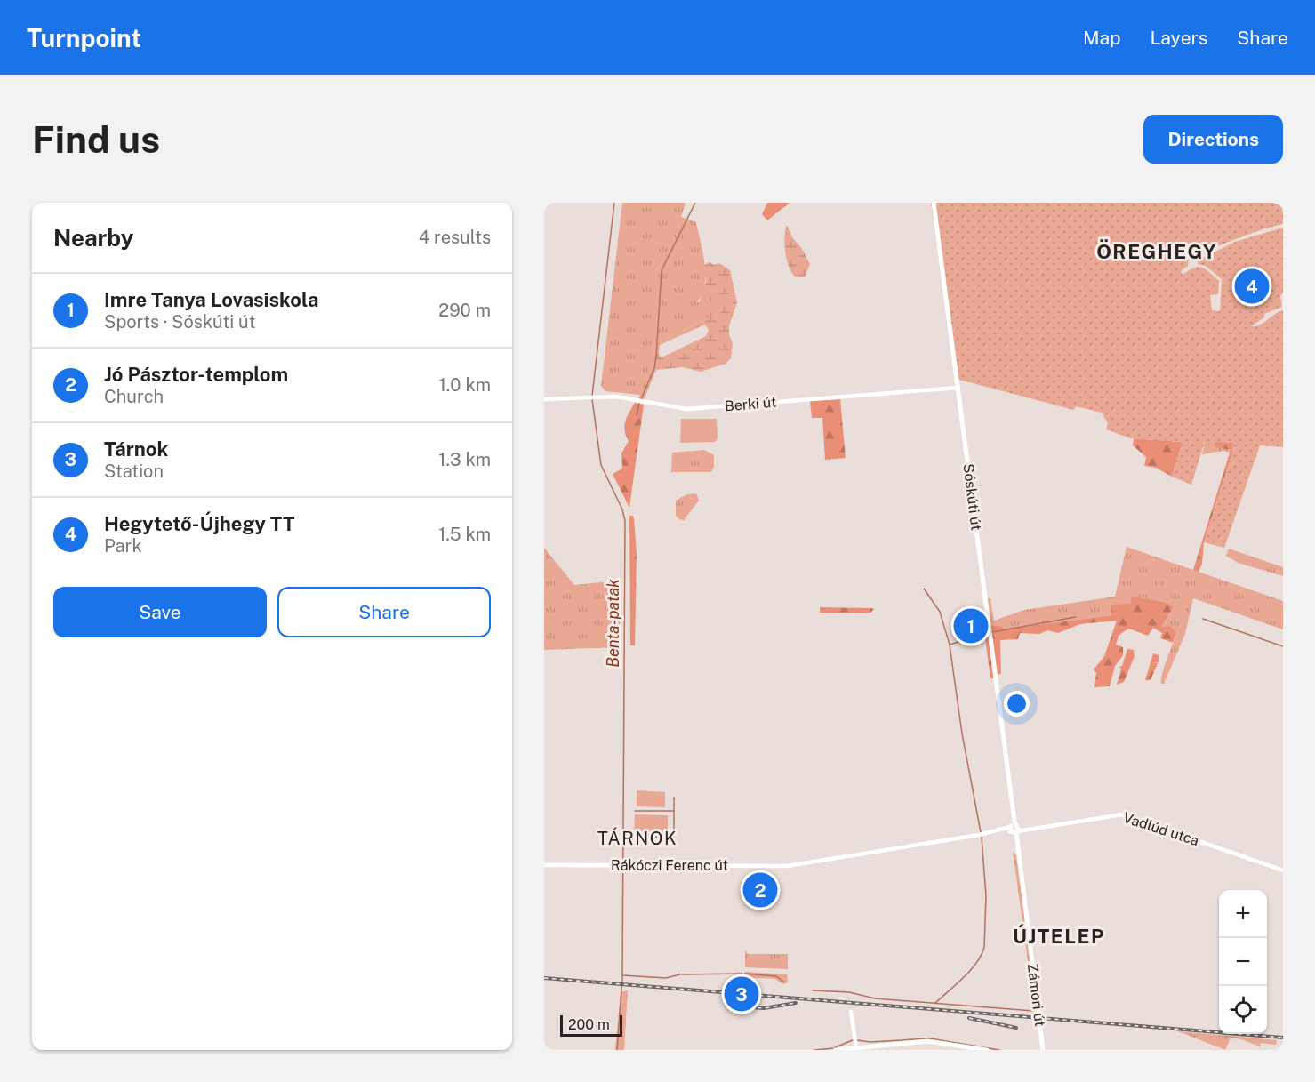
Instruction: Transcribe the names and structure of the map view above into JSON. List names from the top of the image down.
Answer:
{
  "streets": {
    "main road": ["Sóskúti út", "Zámori út"],
    "street": ["Berki út", "Vadlúd utca", "Rákóczi Ferenc út"]
  },
  "crossings": [
    ["Berki út", "Sóskúti út"],
    ["Sóskúti út", "Vadlúd utca"],
    ["Sóskúti út", "Zámori út"],
    ["Vadlúd utca", "Rákóczi Ferenc út"],
    ["Vadlúd utca", "Zámori út"]
  ],
  "districts": ["ÖREGHEGY", "TÁRNOK", "ÚJTELEP"],
  "water": ["Benta-patak"],
  "scale_bar": "200 m",
  "page": {
    "header": "Turnpoint",
    "nav": ["Map", "Layers", "Share"],
    "buttons": [
      "Directions",
      ["Save", "Share"]
    ],
    "title": "Find us",
    "heading": ["Nearby", "4 results"],
    "pins": [
      "4",
      "1",
      "2",
      "3"
    ],
    "list": [
      {
        "mark": "1",
        "name": "Imre Tanya Lovasiskola",
        "note": "Sports · Sóskúti út",
        "value": "290 m"
      },
      {
        "mark": "2",
        "name": "Jó Pásztor-templom",
        "note": "Church",
        "value": "1.0 km"
      },
      {
        "mark": "3",
        "name": "Tárnok",
        "note": "Station",
        "value": "1.3 km"
      },
      {
        "mark": "4",
        "name": "Hegytető-Újhegy TT",
        "note": "Park",
        "value": "1.5 km"
      }
    ],
    "map_buttons": ["+", "−"],
    "scale": "200 m"
  }
}
